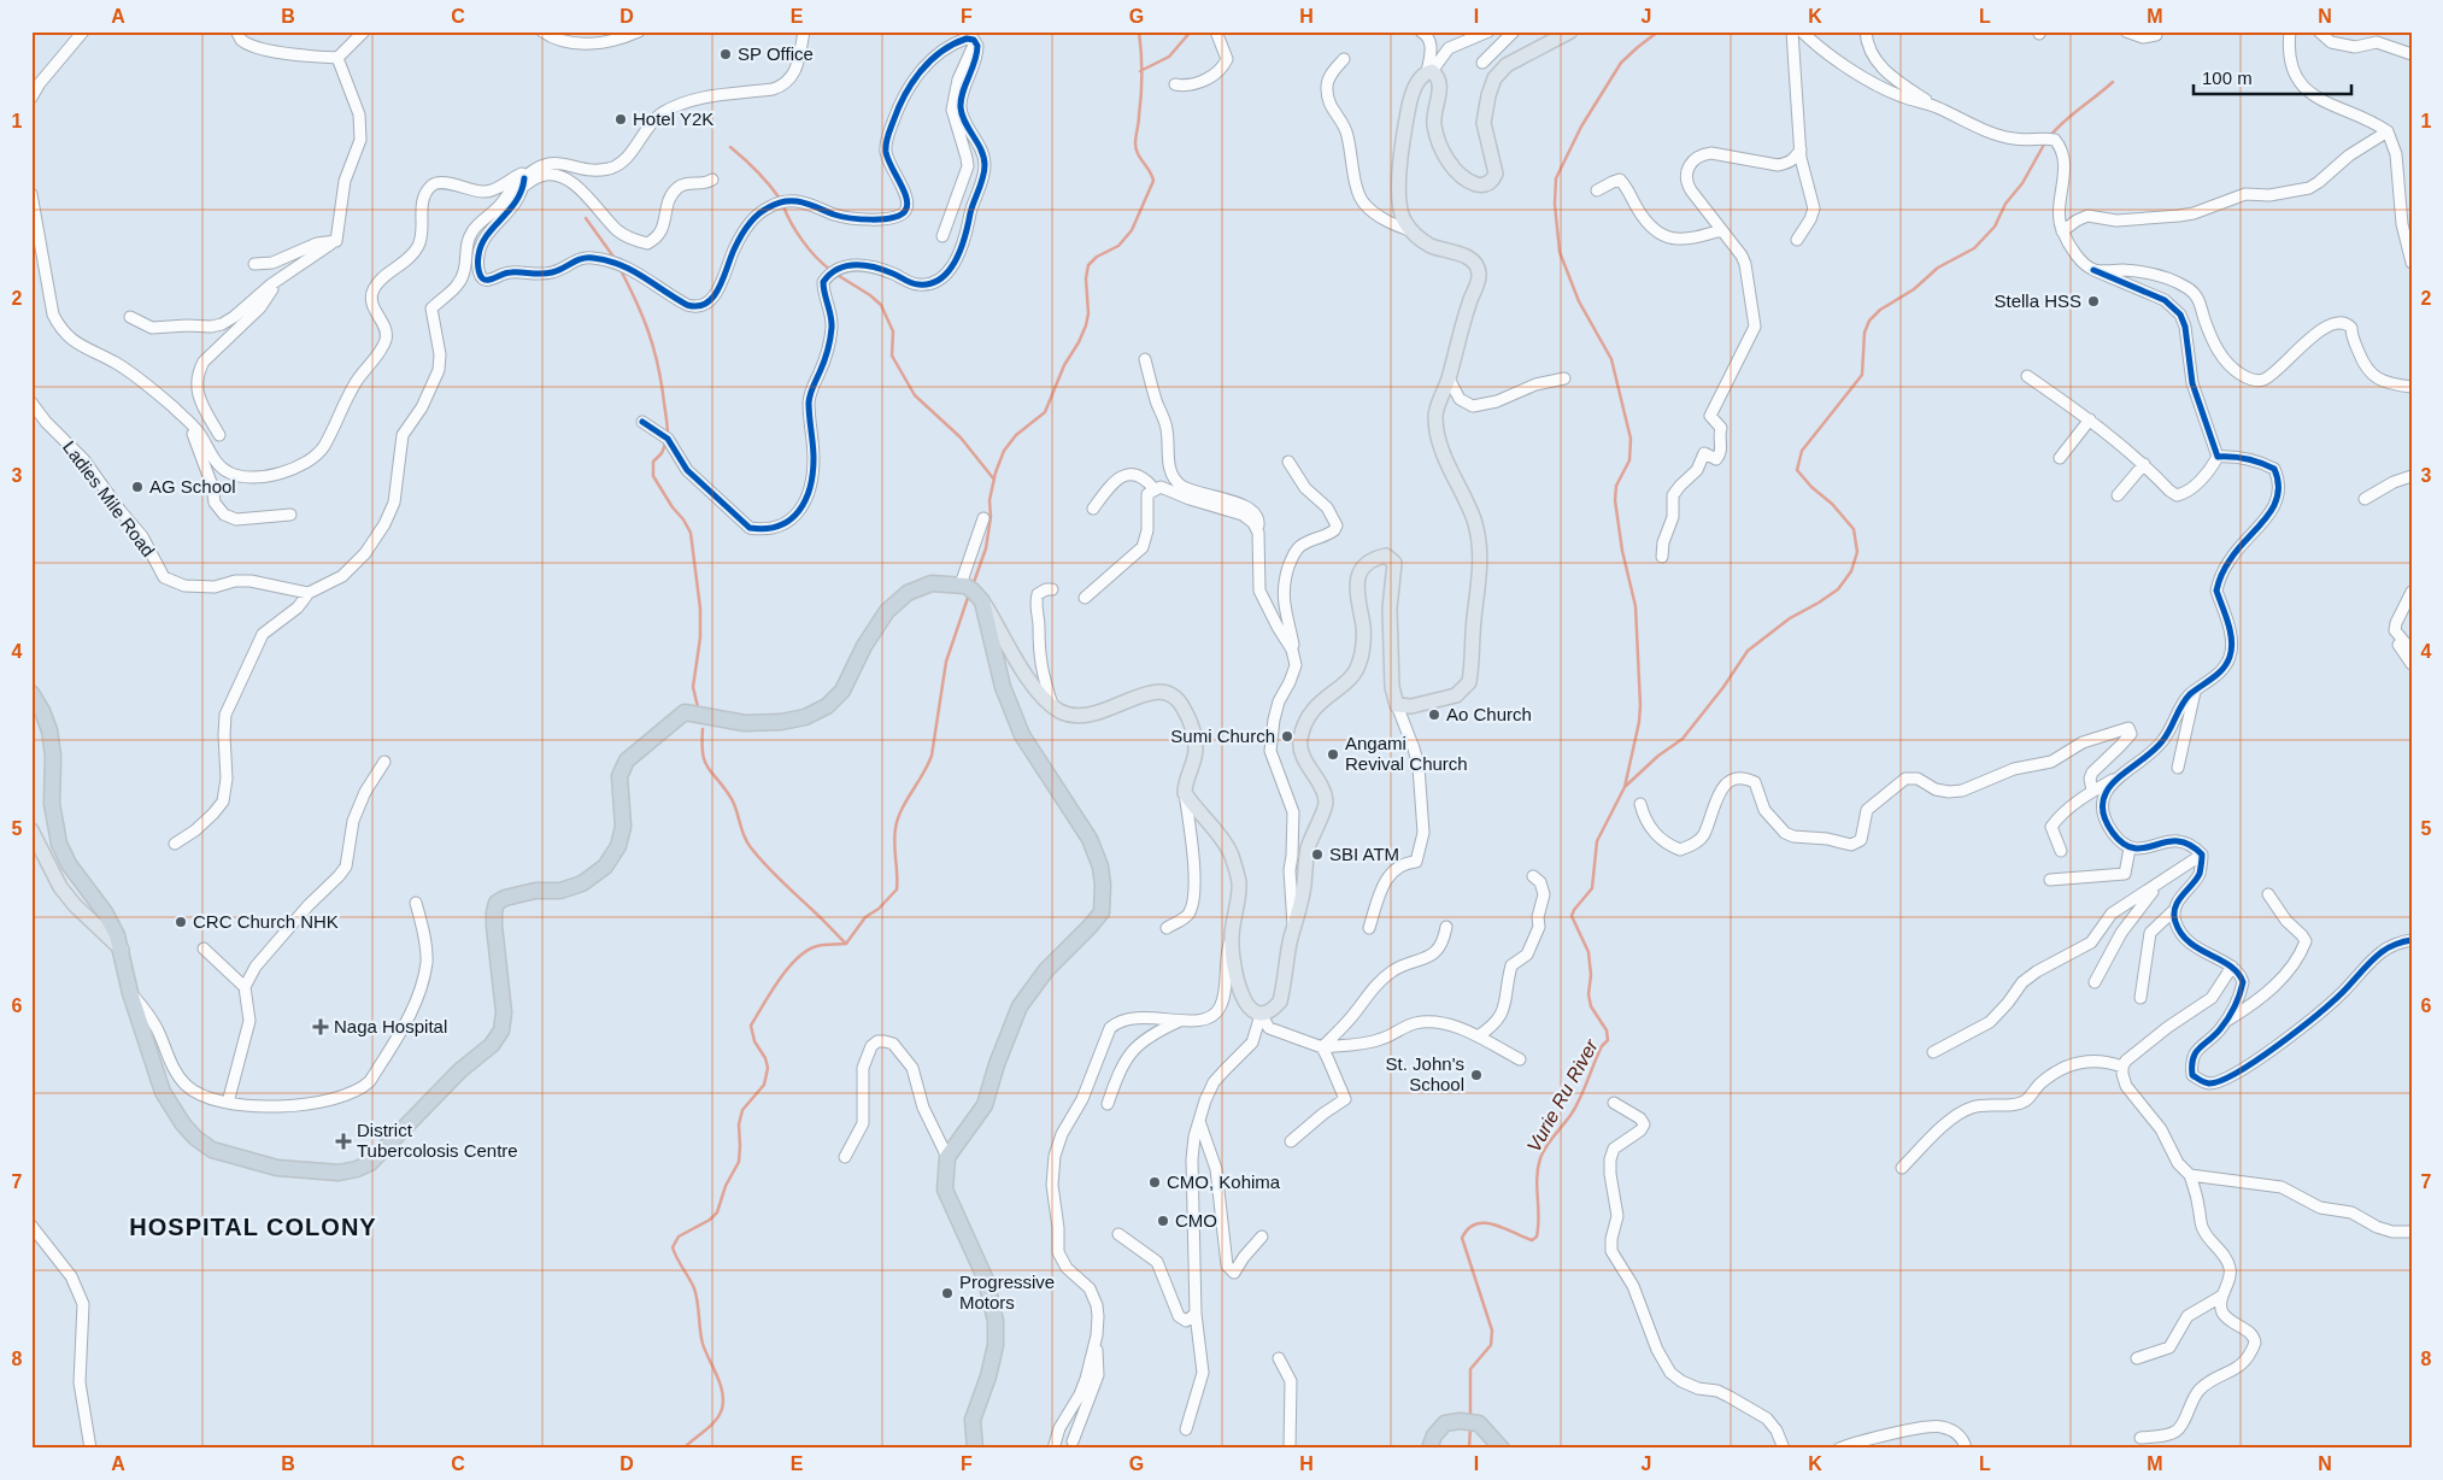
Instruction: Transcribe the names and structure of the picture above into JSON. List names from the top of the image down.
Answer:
{
  "streets": {
    "street": ["Ladies Mile Road"]
  },
  "districts": ["HOSPITAL COLONY"],
  "water": ["Vurie Ru River"],
  "places": {
    "other": [
      "SP Office",
      "Hotel Y2K",
      "Stella HSS",
      "AG School",
      "Ao Church",
      "Sumi Church",
      "Angami Revival Church",
      "SBI ATM",
      "CRC Church NHK",
      "St. John's School",
      "CMO, Kohima",
      "CMO",
      "Progressive Motors"
    ],
    "health": ["Naga Hospital", "District Tubercolosis Centre"]
  },
  "scale_bar": "100 m",
  "grid": {
    "columns": [
      "A",
      "B",
      "C",
      "D",
      "E",
      "F",
      "G",
      "H",
      "I",
      "J",
      "K",
      "L",
      "M",
      "N"
    ],
    "rows": [
      "1",
      "2",
      "3",
      "4",
      "5",
      "6",
      "7",
      "8"
    ]
  }
}
